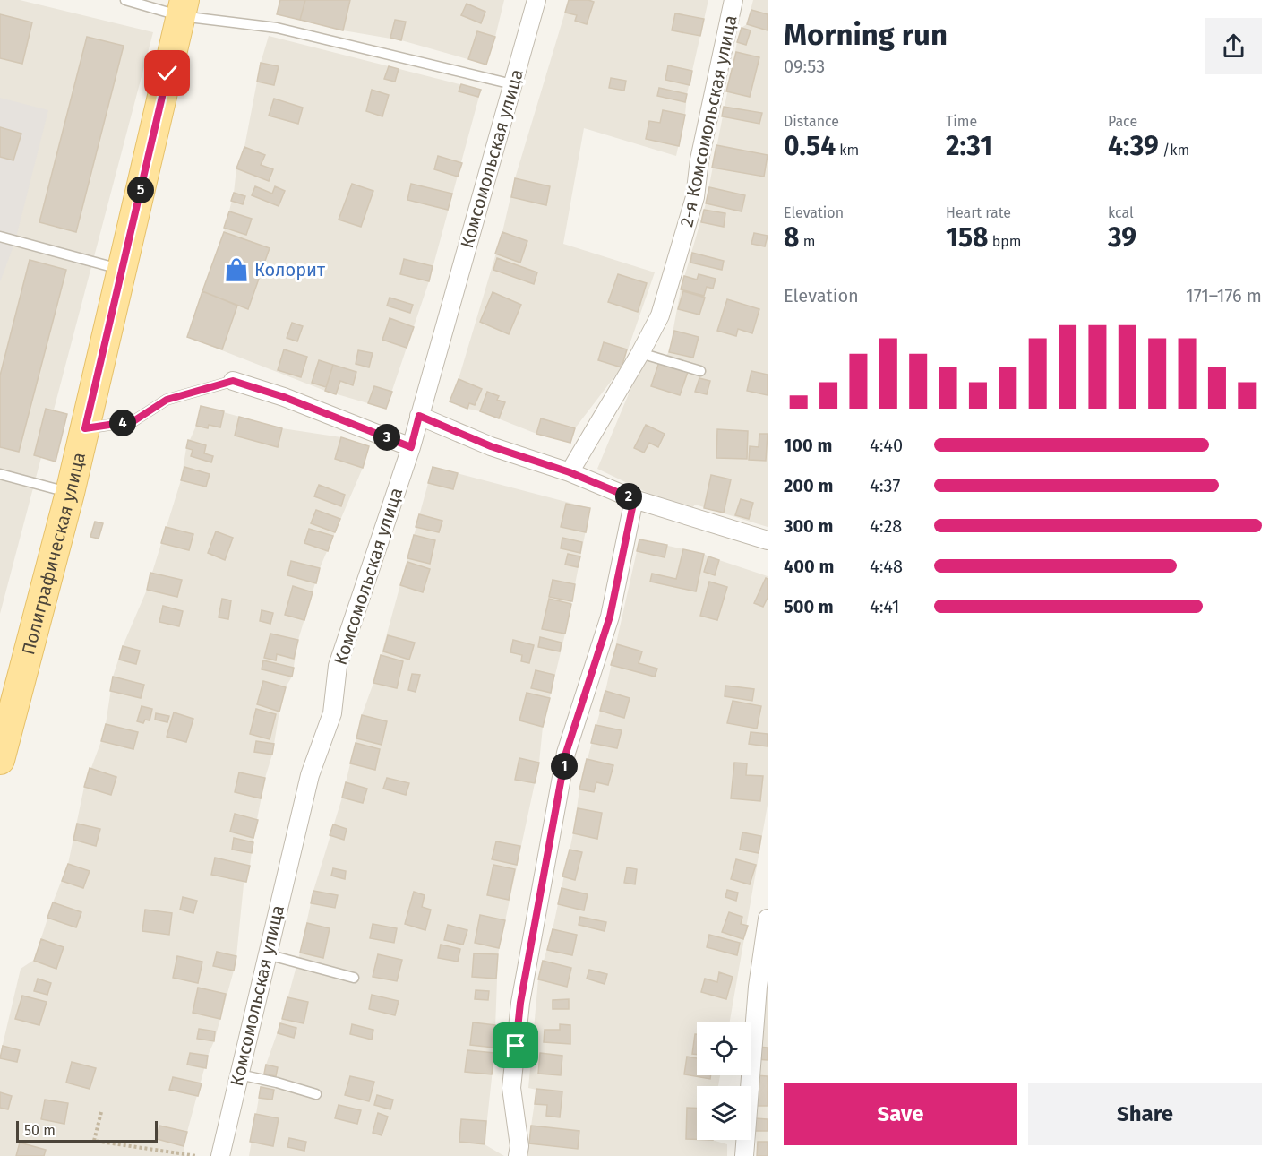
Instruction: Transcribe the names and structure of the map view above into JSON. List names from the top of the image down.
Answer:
{
  "streets": {
    "main road": ["Полиграфическая улица"],
    "street": ["2-я Комсомольская улица", "Комсомольская улица"]
  },
  "places": {
    "shop": ["Колорит"]
  },
  "scale_bar": "50 m",
  "page": {
    "heading": ["Morning run", "09:53"],
    "stats": [
      ["Distance", "0.54 km"],
      ["Time", "2:31"],
      ["Pace", "4:39 /km"],
      ["Elevation", "8 m"],
      ["Heart rate", "158 bpm"],
      ["kcal", "39"]
    ],
    "pins": [
      "5",
      "4",
      "3",
      "2",
      "1"
    ],
    "chart": ["Elevation", "171–176 m"],
    "list": [
      {
        "name": "100 m",
        "note": "4:40"
      },
      {
        "name": "200 m",
        "note": "4:37"
      },
      {
        "name": "300 m",
        "note": "4:28"
      },
      {
        "name": "400 m",
        "note": "4:48"
      },
      {
        "name": "500 m",
        "note": "4:41"
      }
    ],
    "buttons": ["Save", "Share"],
    "scale": "50 m"
  }
}
